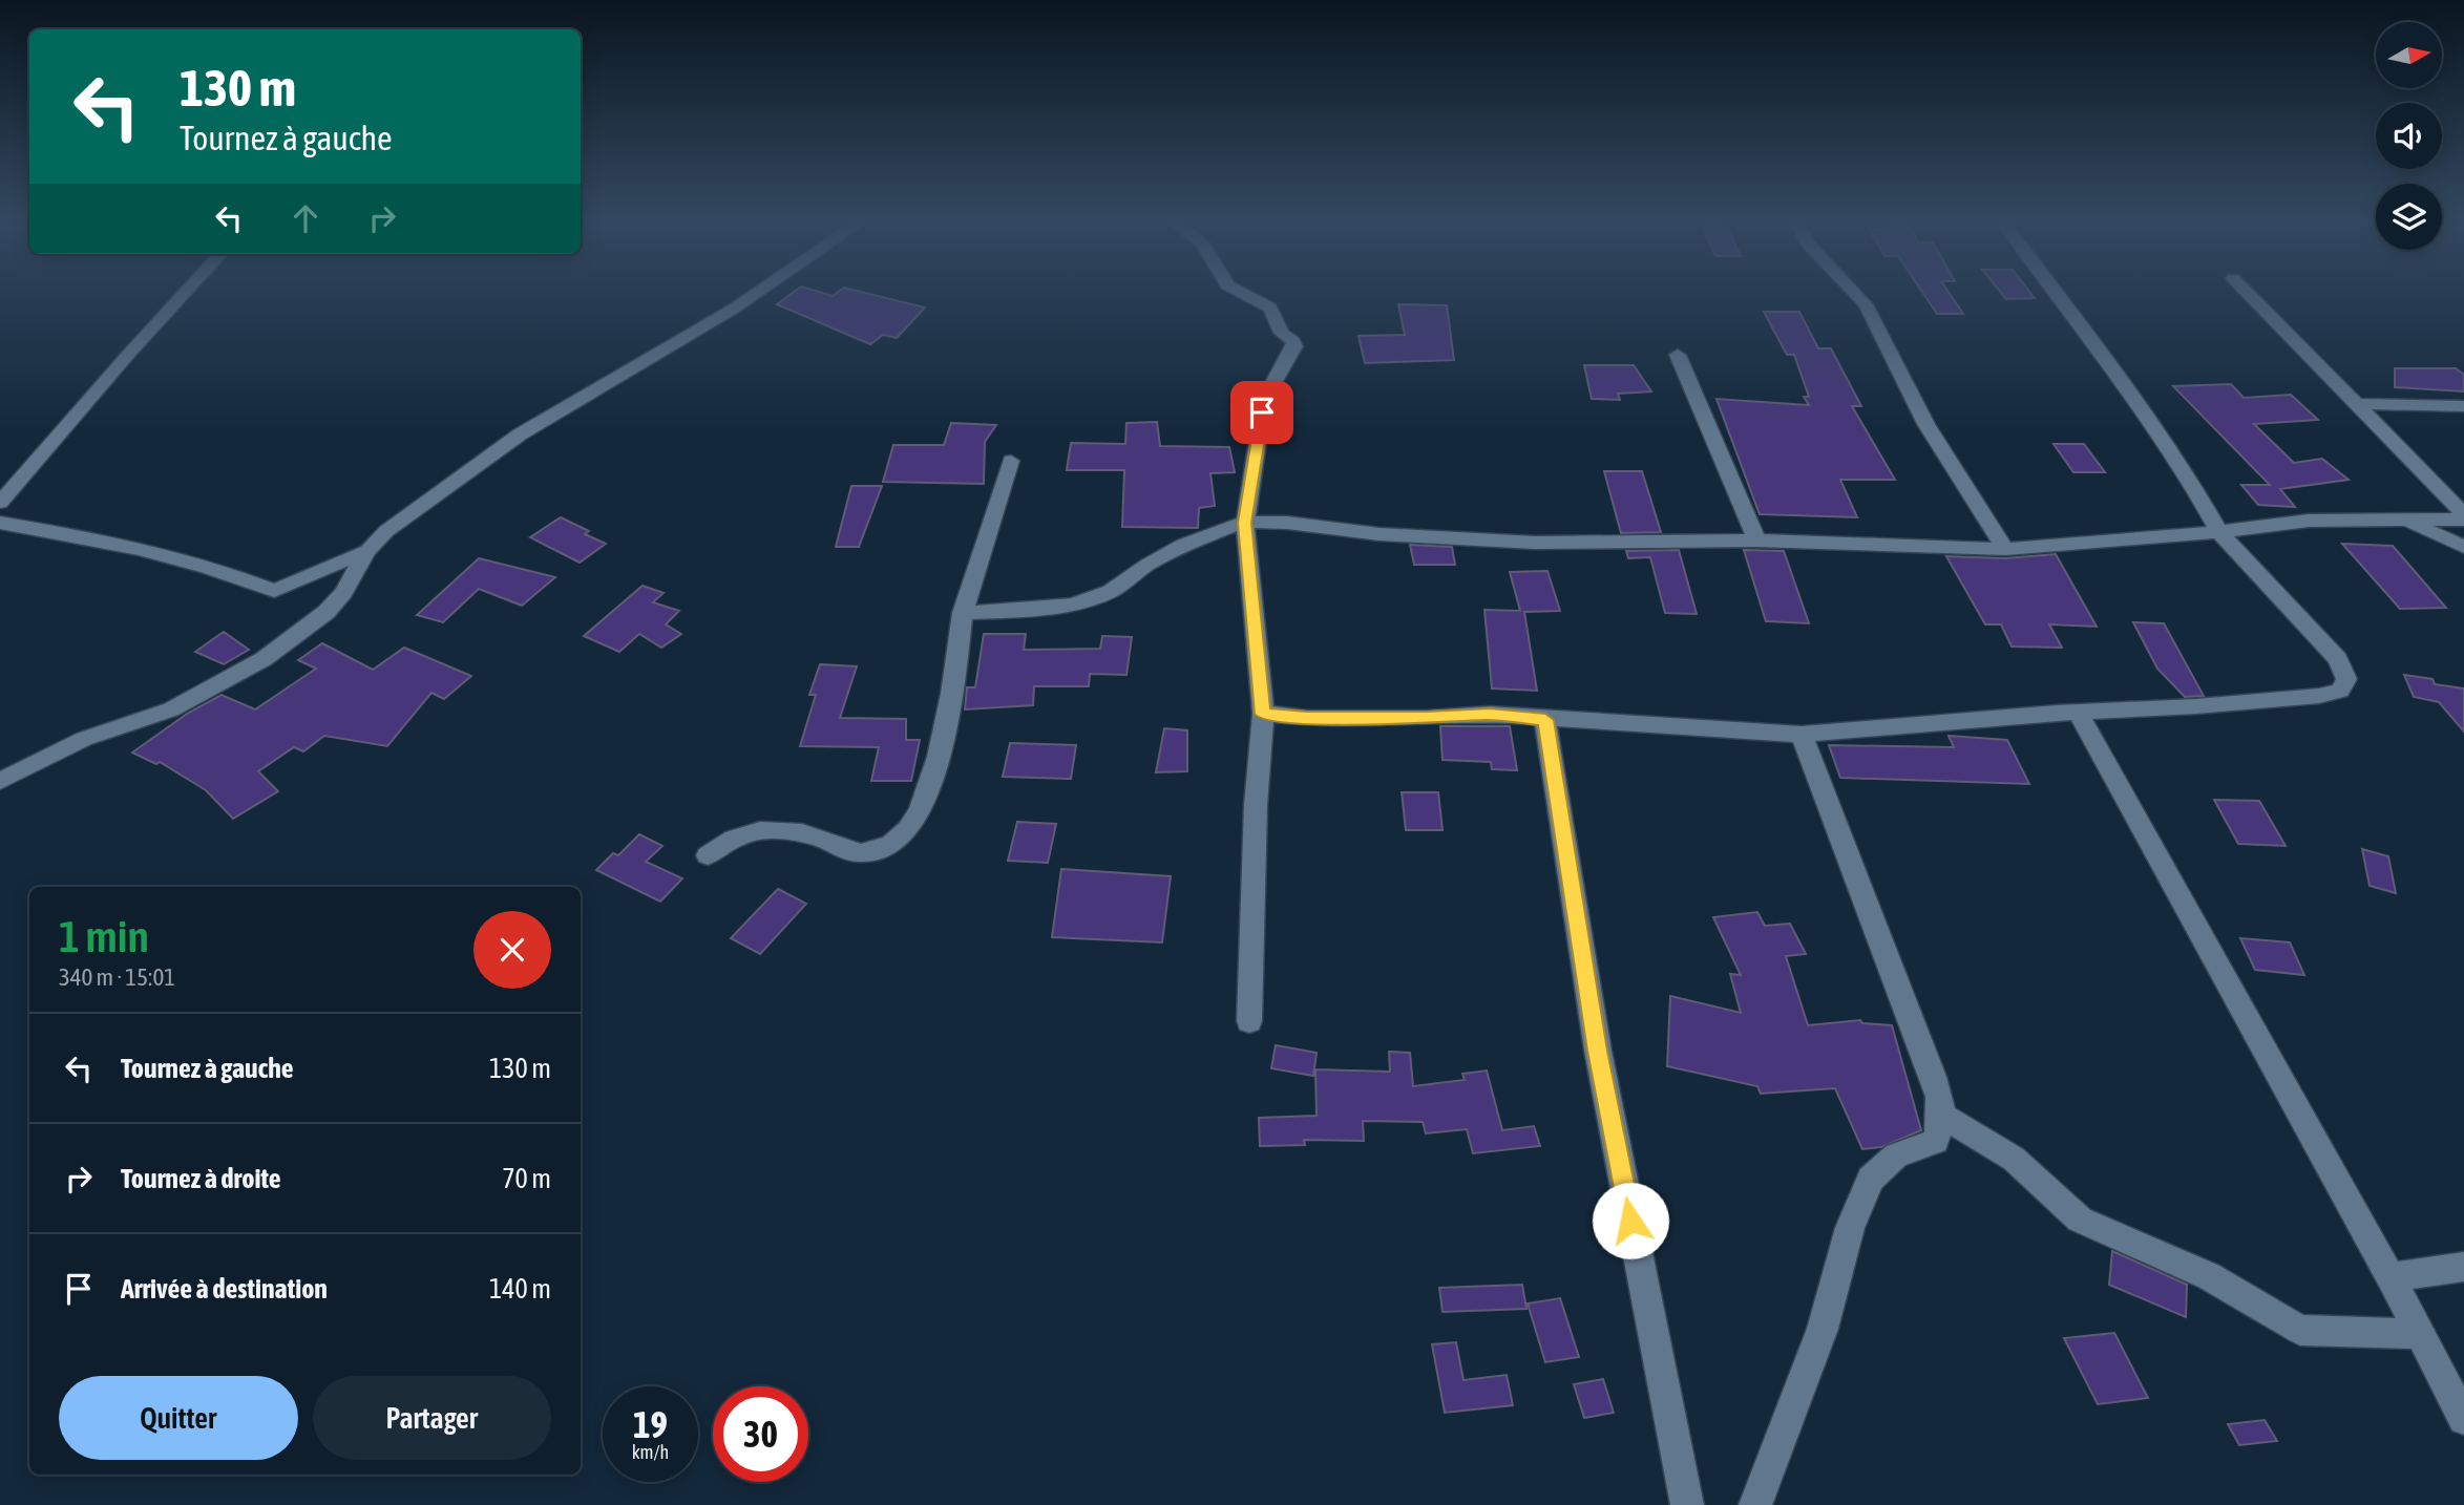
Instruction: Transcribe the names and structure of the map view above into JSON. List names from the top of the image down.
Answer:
{
  "north": "right",
  "page": {
    "turn": ["130 m", "Tournez à gauche"],
    "heading": ["1 min", "340 m · 15:01"],
    "list": [
      {
        "name": "Tournez à gauche",
        "value": "130 m"
      },
      {
        "name": "Tournez à droite",
        "value": "70 m"
      },
      {
        "name": "Arrivée à destination",
        "value": "140 m"
      }
    ],
    "buttons": ["Quitter", "Partager"],
    "speed": "19 km/h",
    "limit": "30"
  }
}
